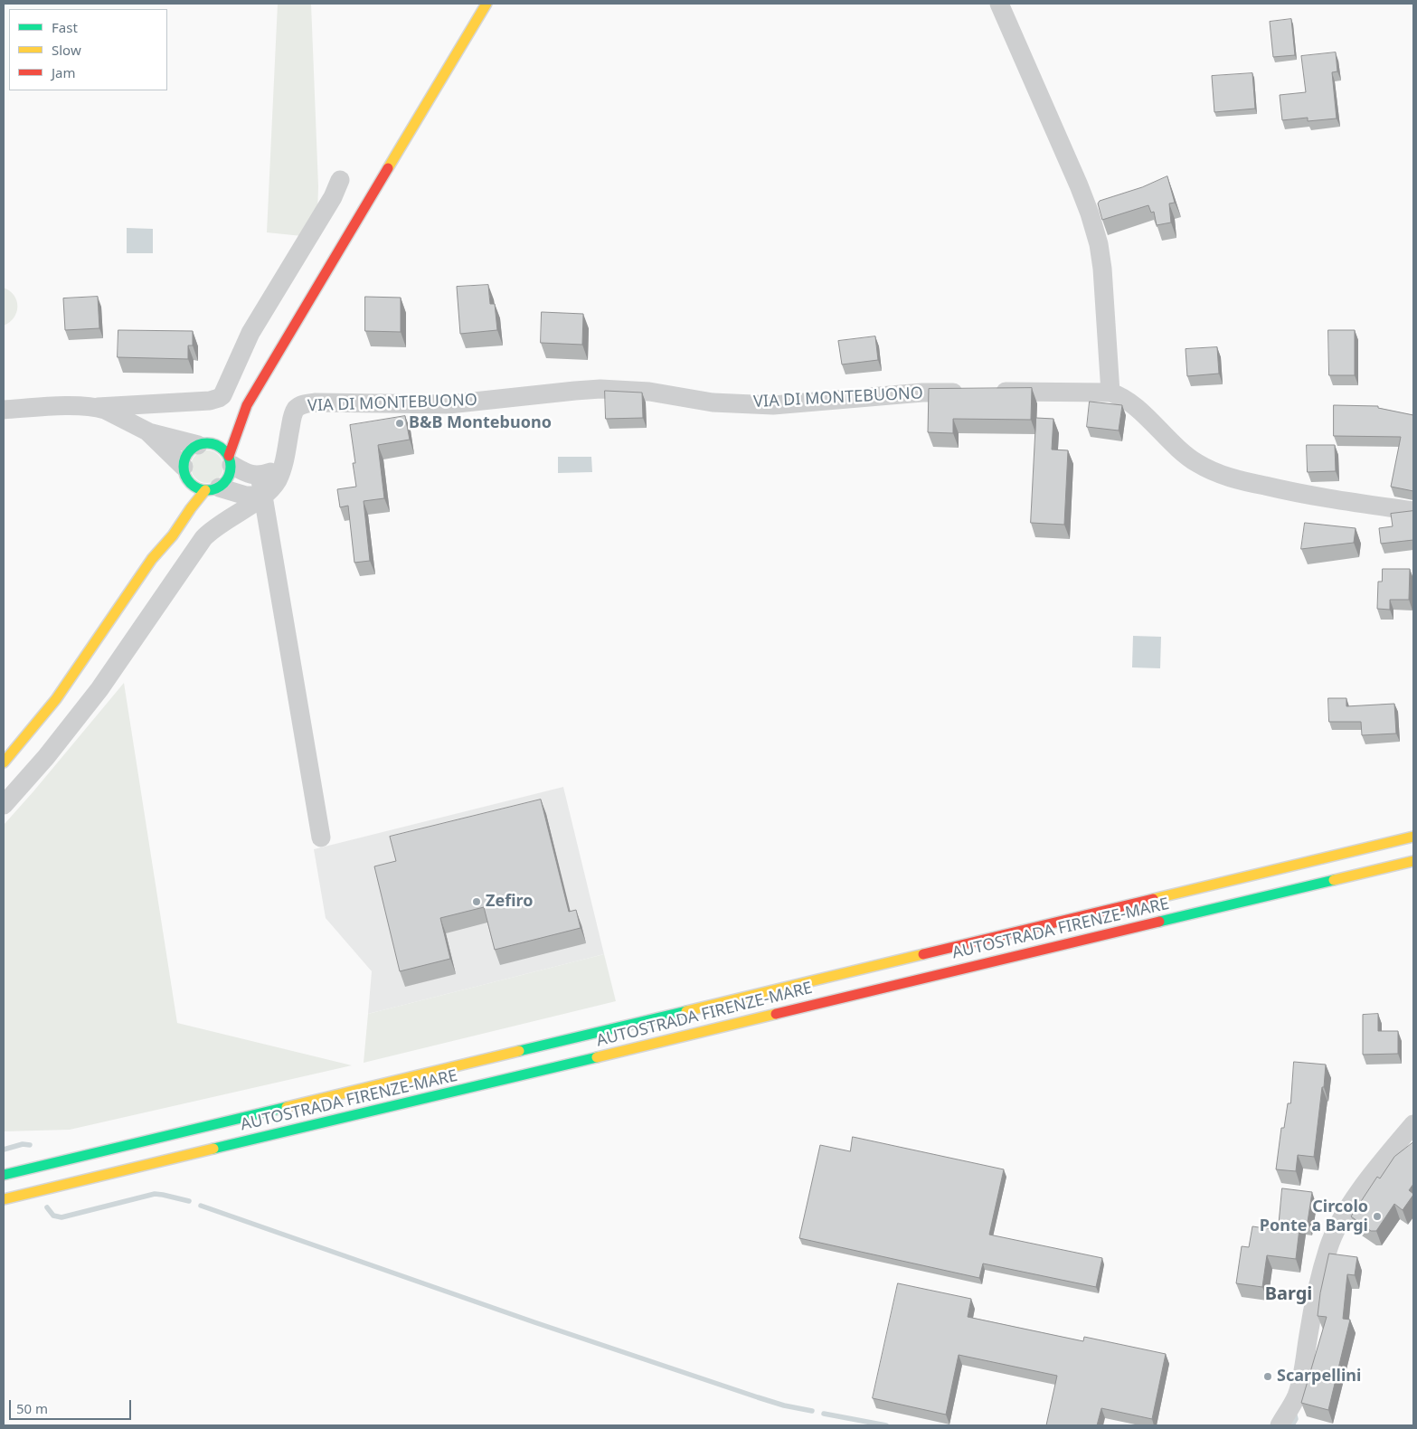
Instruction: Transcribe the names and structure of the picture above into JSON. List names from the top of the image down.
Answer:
{
  "streets": {
    "main road": ["AUTOSTRADA FIRENZE-MARE"],
    "street": ["VIA DI MONTEBUONO"]
  },
  "districts": ["Bargi"],
  "places": [
    "B&B Montebuono",
    "Zefiro",
    "Circolo Ponte a Bargi",
    "Scarpellini"
  ],
  "legend": ["Fast", "Slow", "Jam"],
  "scale_bar": "50 m"
}
